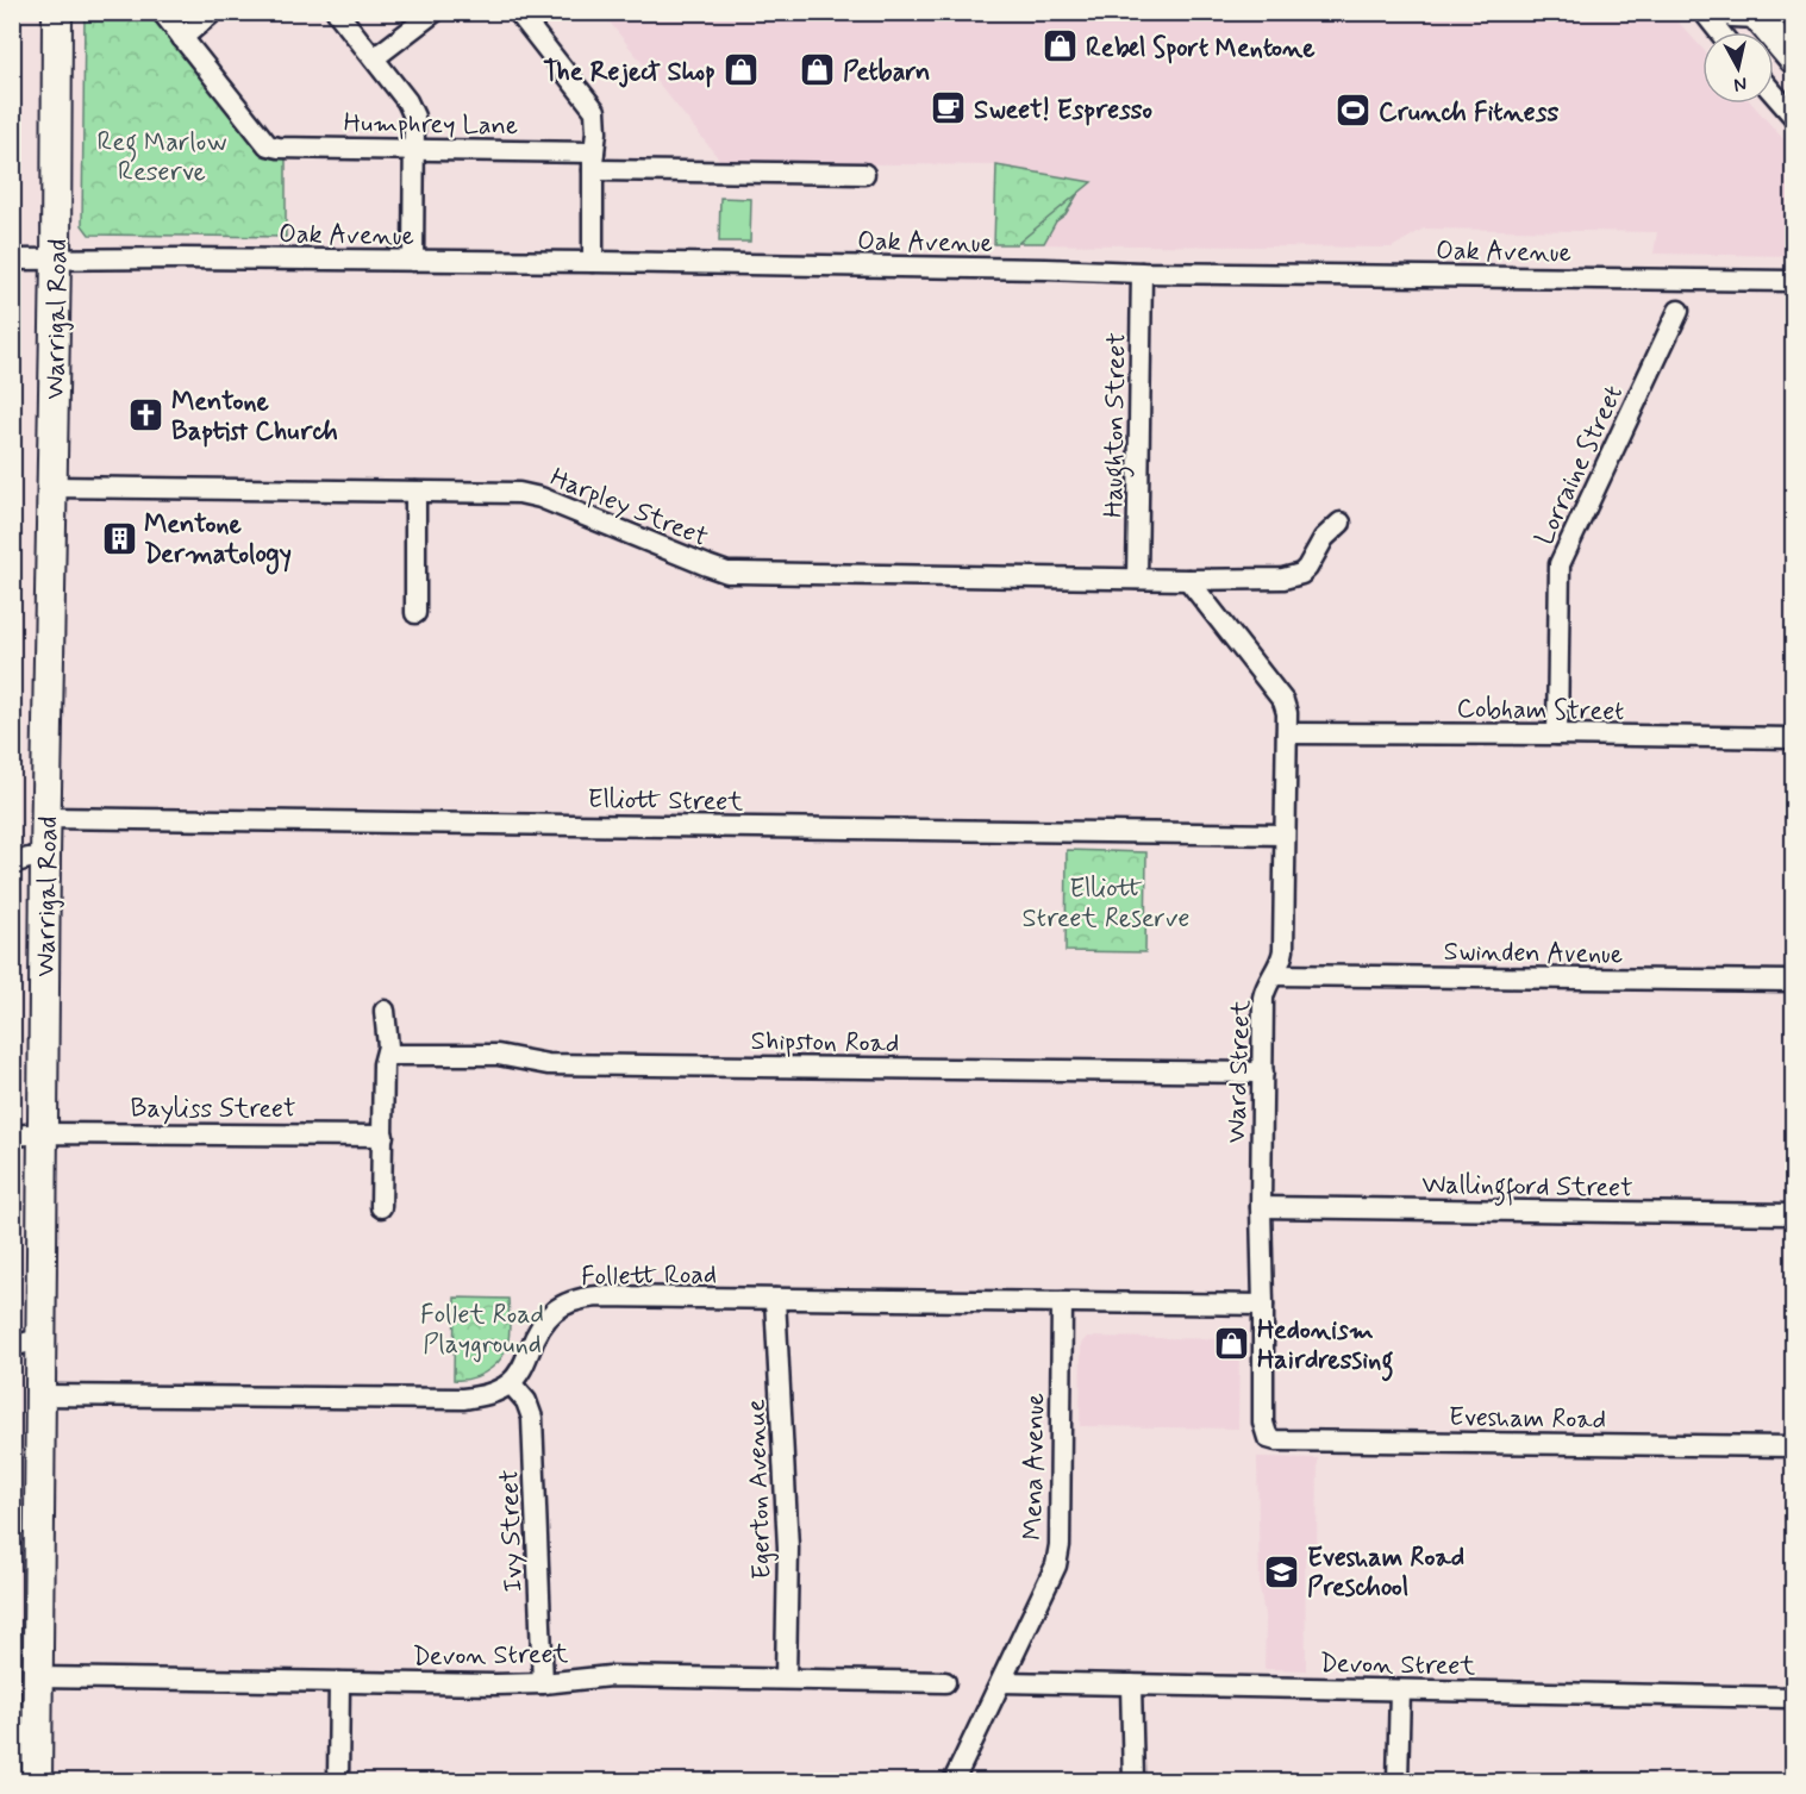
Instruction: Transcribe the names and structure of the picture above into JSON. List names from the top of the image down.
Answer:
{
  "streets": {
    "highway": ["Warrigal Road"],
    "street": [
      "Humphrey Lane",
      "Oak Avenue",
      "Haughton Street",
      "Lorraine Street",
      "Harpley Street",
      "Cobham Street",
      "Elliott Street",
      "Swinden Avenue",
      "Shipston Road",
      "Ward Street",
      "Bayliss Street",
      "Wallingford Street",
      "Follett Road",
      "Evesham Road",
      "Mena Avenue",
      "Egerton Avenue",
      "Ivy Street",
      "Devon Street"
    ]
  },
  "crossings": [
    ["Oak Avenue", "Warrigal Road"],
    ["Oak Avenue", "Haughton Street"],
    ["Warrigal Road", "Harpley Street"],
    ["Warrigal Road", "Elliott Street"],
    ["Warrigal Road", "Bayliss Street"],
    ["Warrigal Road", "Devon Street"],
    ["Haughton Street", "Harpley Street"],
    ["Lorraine Street", "Cobham Street"],
    ["Harpley Street", "Ward Street"],
    ["Cobham Street", "Ward Street"],
    ["Elliott Street", "Ward Street"],
    ["Swinden Avenue", "Ward Street"],
    ["Shipston Road", "Ward Street"],
    ["Ward Street", "Wallingford Street"],
    ["Ward Street", "Follett Road"],
    ["Ward Street", "Evesham Road"],
    ["Follett Road", "Mena Avenue"],
    ["Follett Road", "Egerton Avenue"],
    ["Follett Road", "Ivy Street"],
    ["Mena Avenue", "Devon Street"],
    ["Egerton Avenue", "Devon Street"],
    ["Ivy Street", "Devon Street"]
  ],
  "parks": ["Reg Marlow Reserve", "Elliott Street Reserve", "Follet Road Playground"],
  "places": {
    "shop": [
      "Rebel Sport Mentone",
      "The Reject Shop",
      "Petbarn",
      "Hedonism Hairdressing"
    ],
    "cafe": ["Sweet! Espresso"],
    "sports": ["Crunch Fitness"],
    "church": ["Mentone Baptist Church"],
    "building": ["Mentone Dermatology"],
    "school or university": ["Evesham Road Preschool"]
  },
  "north": "bottom"
}
